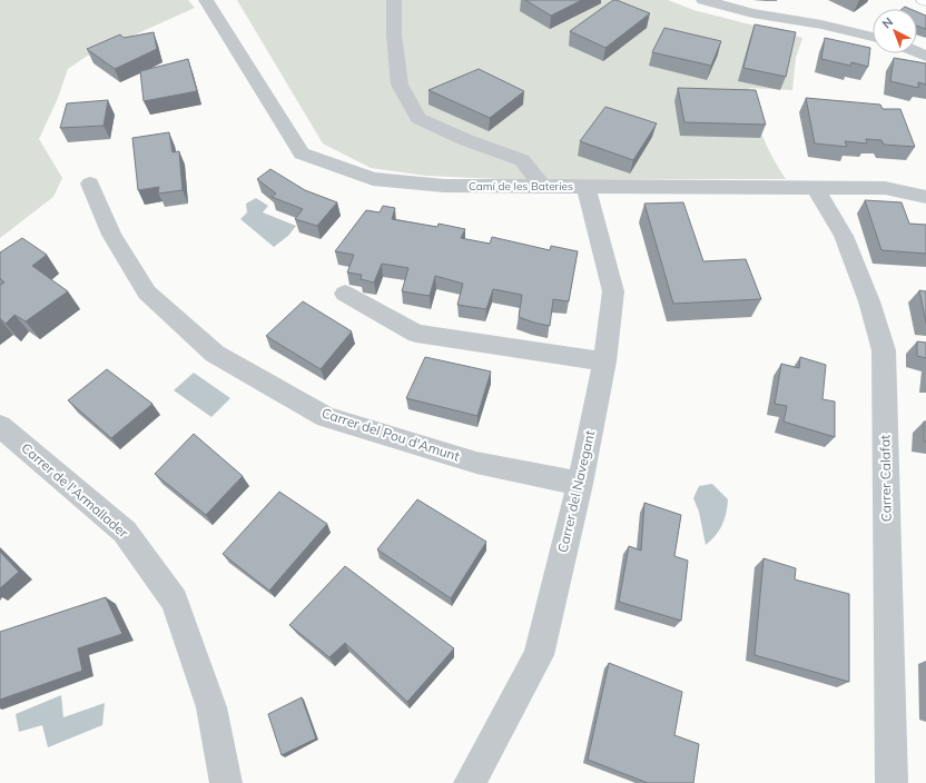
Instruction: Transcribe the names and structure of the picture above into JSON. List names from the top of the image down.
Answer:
{
  "streets": {
    "street": [
      "Camí de les Bateries",
      "Carrer del Pou d'Amunt",
      "Carrer Calafat",
      "Carrer de l'Armallader",
      "Carrer del Navegant"
    ]
  },
  "crossings": [
    ["Camí de les Bateries", "Carrer Calafat"],
    ["Camí de les Bateries", "Carrer del Navegant"],
    ["Carrer del Pou d'Amunt", "Carrer del Navegant"]
  ],
  "north": "top left"
}
